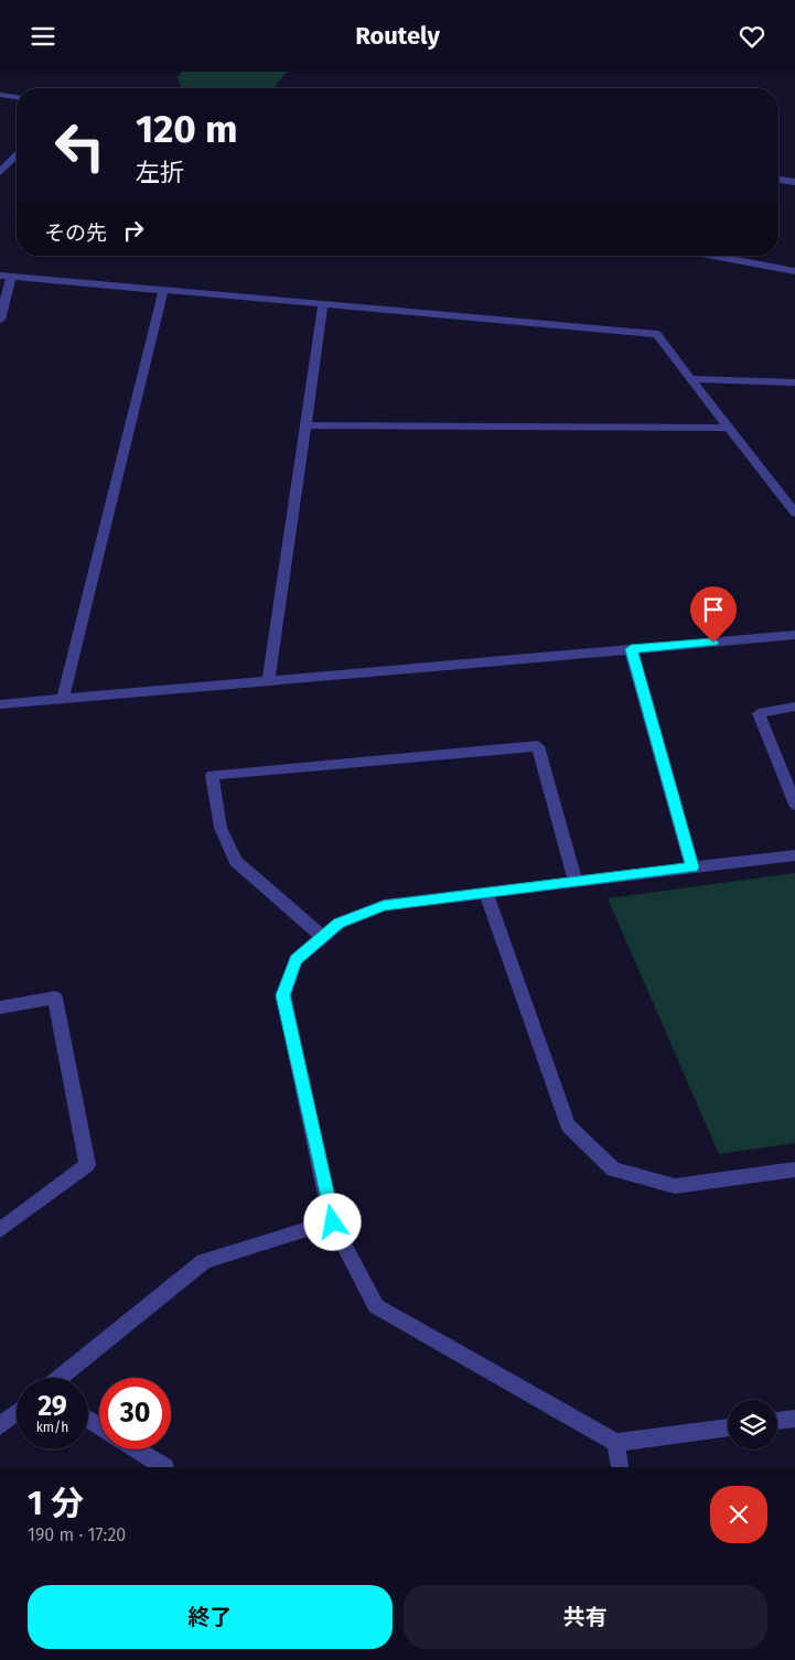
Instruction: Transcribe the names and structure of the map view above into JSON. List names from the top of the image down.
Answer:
{
  "page": {
    "header": "Routely",
    "turn": ["120 m", "左折"],
    "then": "その先",
    "speed": "29 km/h",
    "limit": "30",
    "heading": ["1 分", "190 m · 17:20"],
    "buttons": ["終了", "共有"]
  }
}
